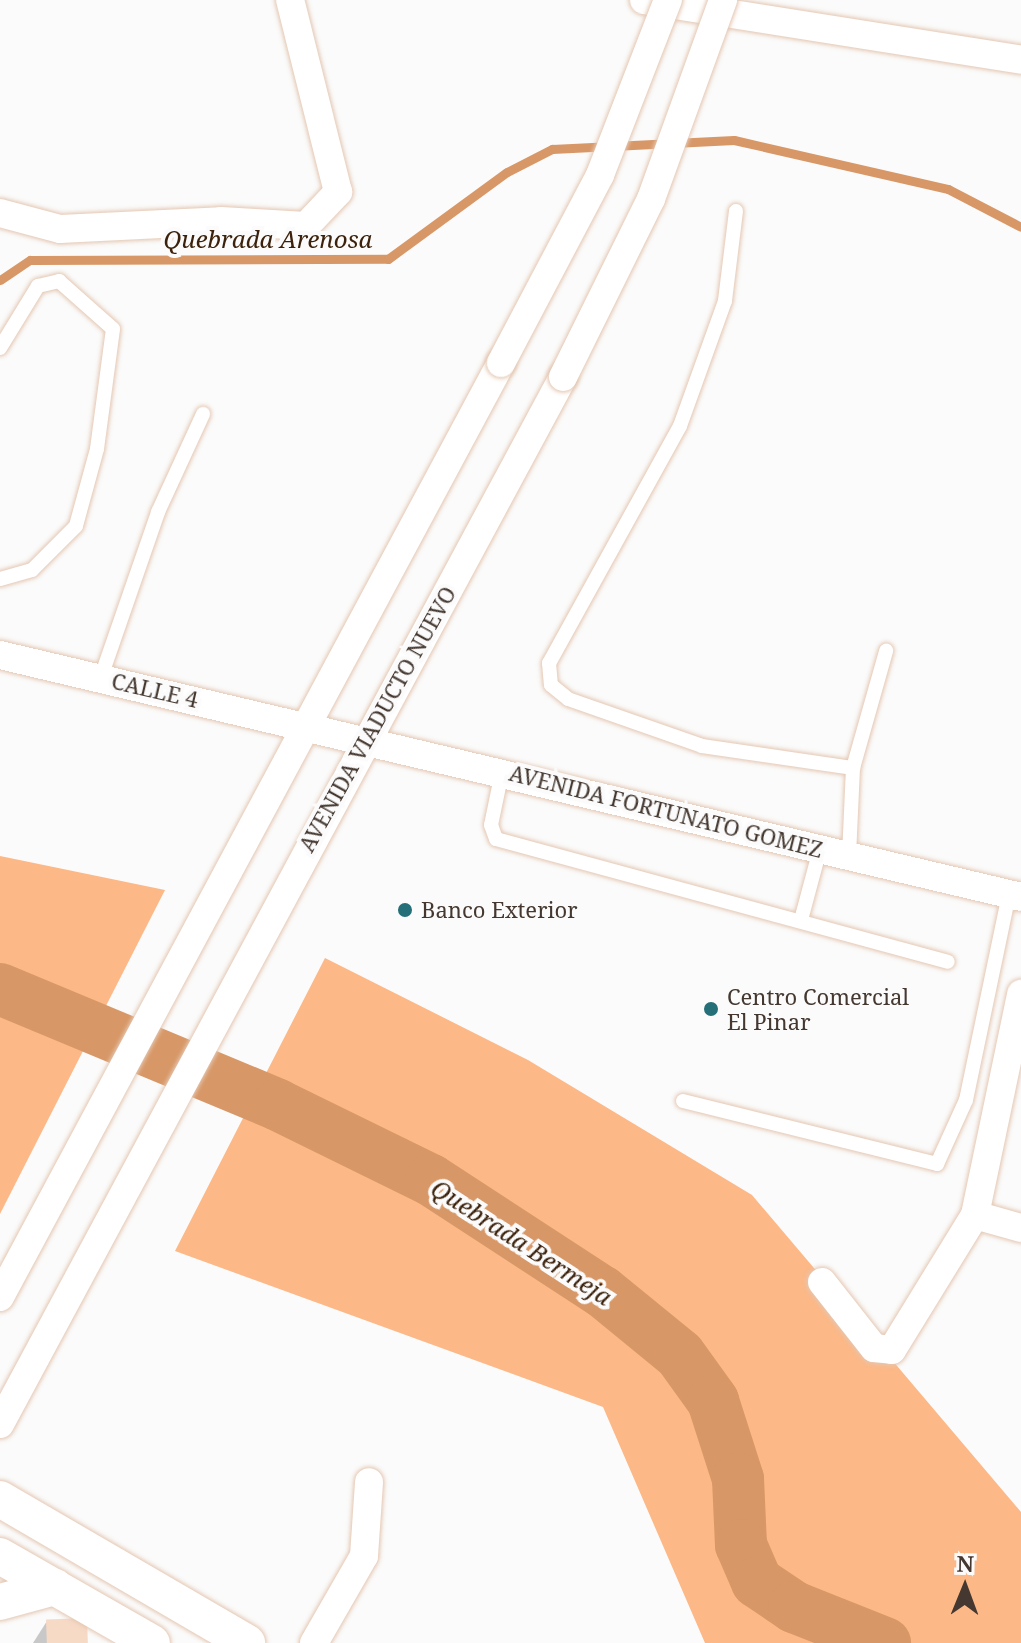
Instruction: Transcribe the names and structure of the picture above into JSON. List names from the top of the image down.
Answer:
{
  "streets": {
    "street": ["CALLE 4", "AVENIDA VIADUCTO NUEVO", "AVENIDA FORTUNATO GOMEZ"]
  },
  "crossings": [
    ["CALLE 4", "AVENIDA FORTUNATO GOMEZ"],
    ["AVENIDA VIADUCTO NUEVO", "AVENIDA FORTUNATO GOMEZ"]
  ],
  "water": ["Quebrada Arenosa", "Quebrada Bermeja"],
  "places": ["Banco Exterior", "Centro Comercial El Pinar"],
  "north": "top"
}
